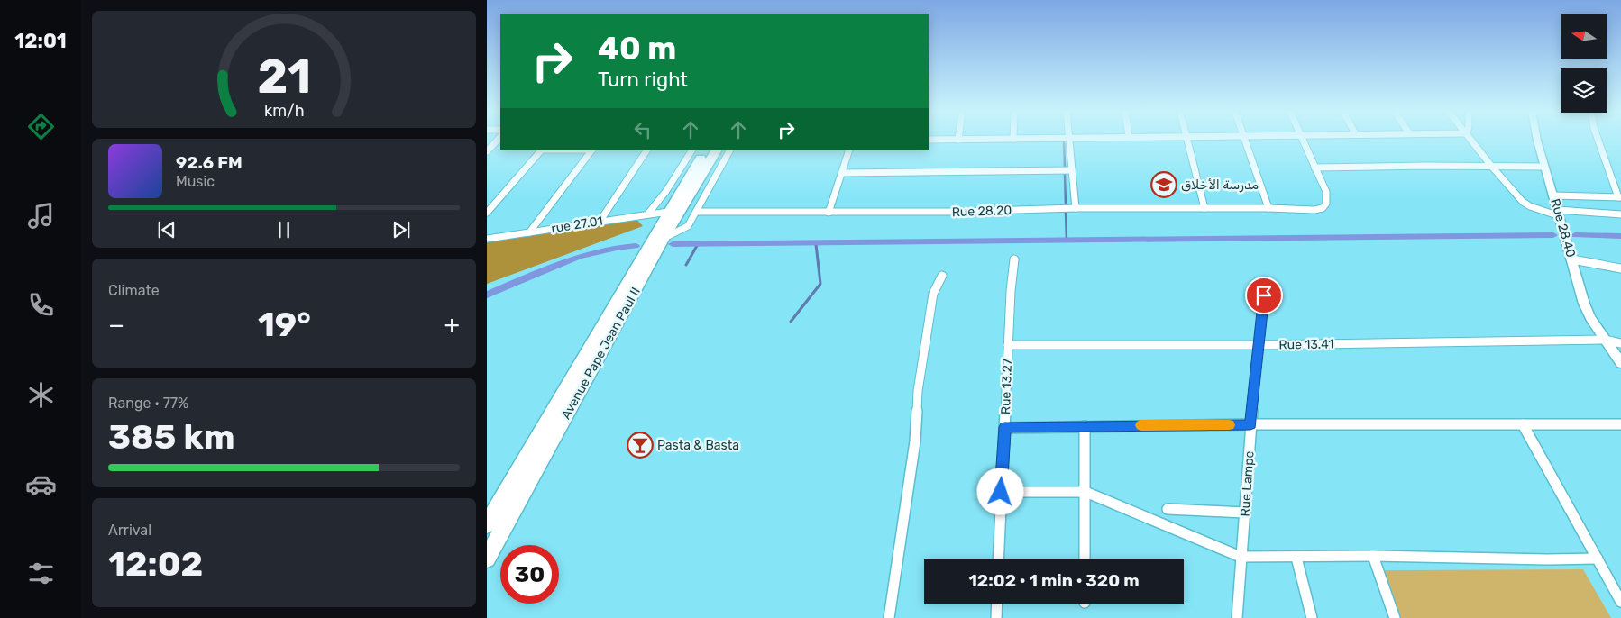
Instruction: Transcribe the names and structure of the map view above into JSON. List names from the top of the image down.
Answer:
{
  "streets": {
    "highway": ["Avenue Pape Jean Paul II"],
    "street": [
      "Rue 28.20",
      "rue 27.01",
      "Rue 28.40",
      "Rue 13.41",
      "Rue 13.27",
      "Rue Lampe"
    ]
  },
  "crossings": [
    ["rue 27.01", "Avenue Pape Jean Paul II"],
    ["Rue 28.40", "Rue 13.41"],
    ["Rue 13.41", "Rue 13.27"],
    ["Rue 13.41", "Rue Lampe"]
  ],
  "places": {
    "school or university": ["مدرسة الأخلاق"],
    "bar": ["Pasta & Basta"]
  },
  "north": "left",
  "page": {
    "tabs": "12:01",
    "turn": ["40 m", "Turn right"],
    "song": ["92.6 FM", "Music"],
    "tile": [
      "Climate",
      ["Range · 77%", "385 km"],
      ["Arrival", "12:02"]
    ],
    "heat": ["−", "19°", "+"],
    "limit": "30",
    "trip": "12:02 · 1 min · 320 m",
    "gauge": ["21", "km/h"]
  }
}
